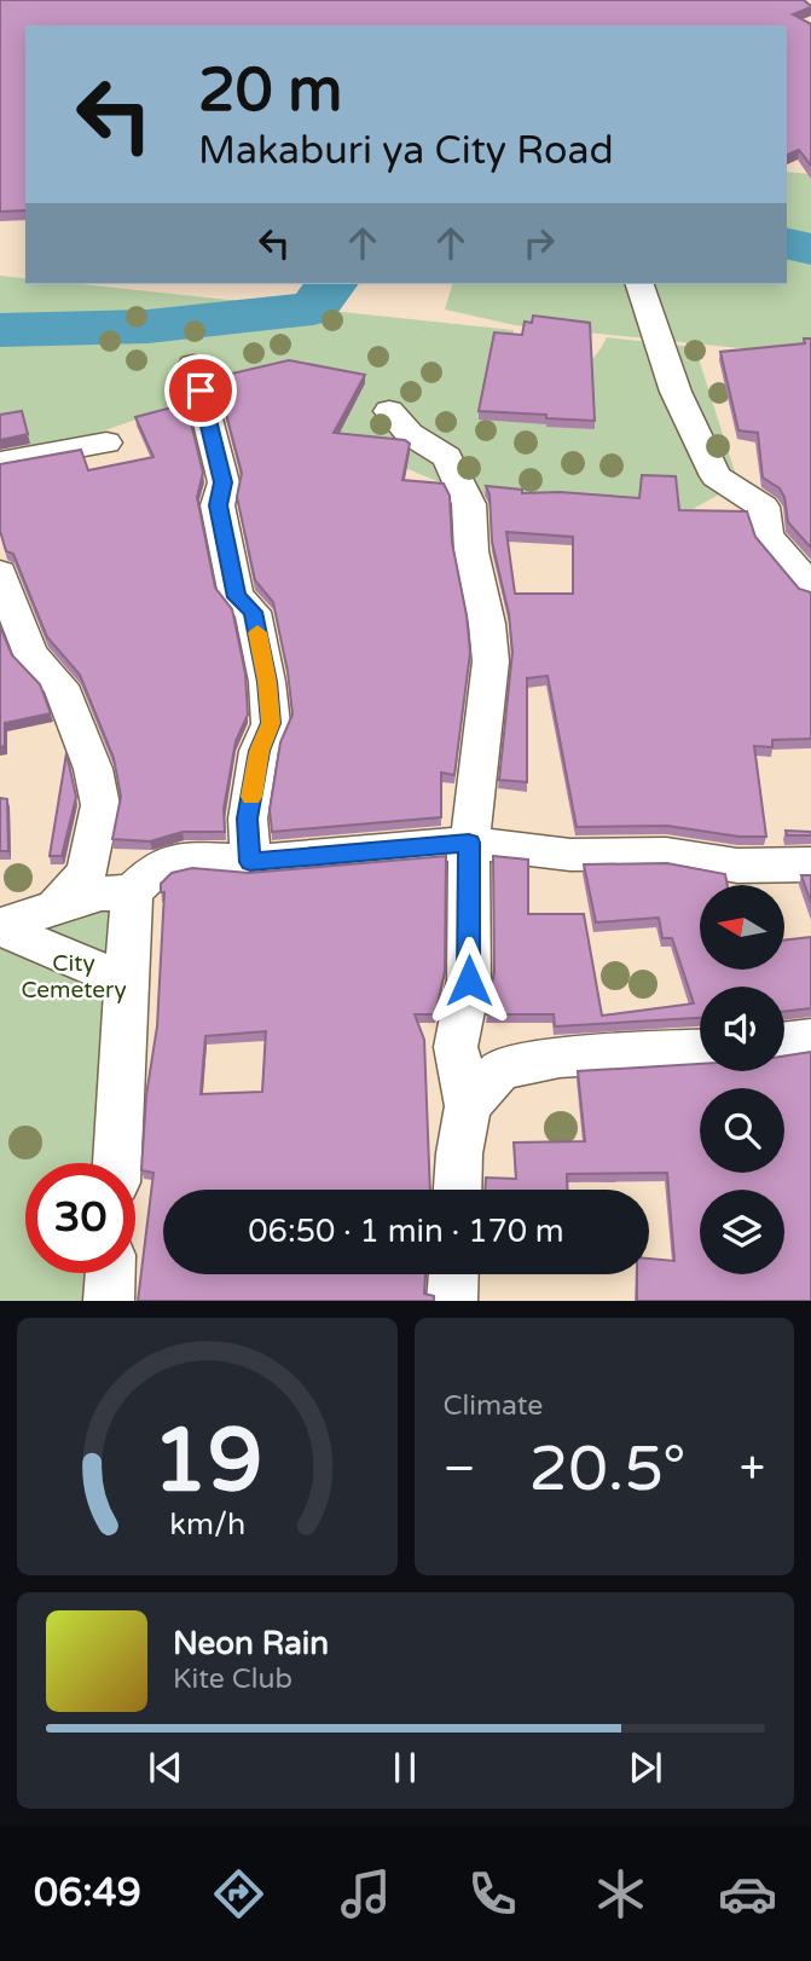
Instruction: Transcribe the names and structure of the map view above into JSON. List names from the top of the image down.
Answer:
{
  "parks": ["City Cemetery"],
  "north": "left",
  "page": {
    "turn": ["20 m", "Makaburi ya City Road"],
    "limit": "30",
    "trip": "06:50 · 1 min · 170 m",
    "tile": "Climate",
    "heat": ["−", "20.5°", "+"],
    "song": ["Neon Rain", "Kite Club"],
    "tabs": "06:49",
    "gauge": ["19", "km/h"]
  }
}
